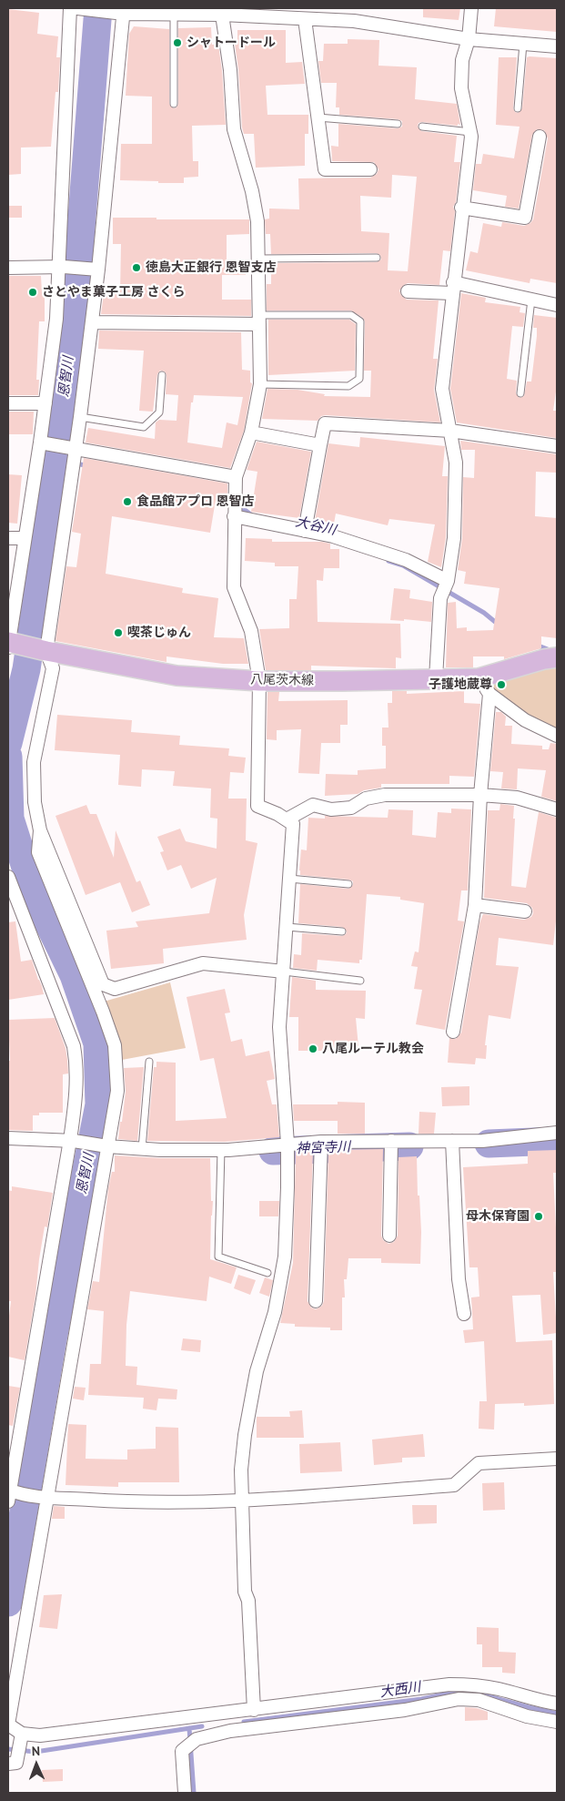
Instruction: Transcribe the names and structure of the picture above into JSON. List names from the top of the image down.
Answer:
{
  "streets": {
    "main road": ["八尾茨木線"]
  },
  "water": [
    "恩智川",
    "大谷川",
    "神宮寺川",
    "大西川"
  ],
  "places": [
    "シャトードール",
    "徳島大正銀行 恩智支店",
    "さとやま菓子工房 さくら",
    "食品館アプロ 恩智店",
    "喫茶じゅん",
    "子護地蔵尊",
    "八尾ルーテル教会",
    "母木保育園"
  ],
  "north": "top"
}
